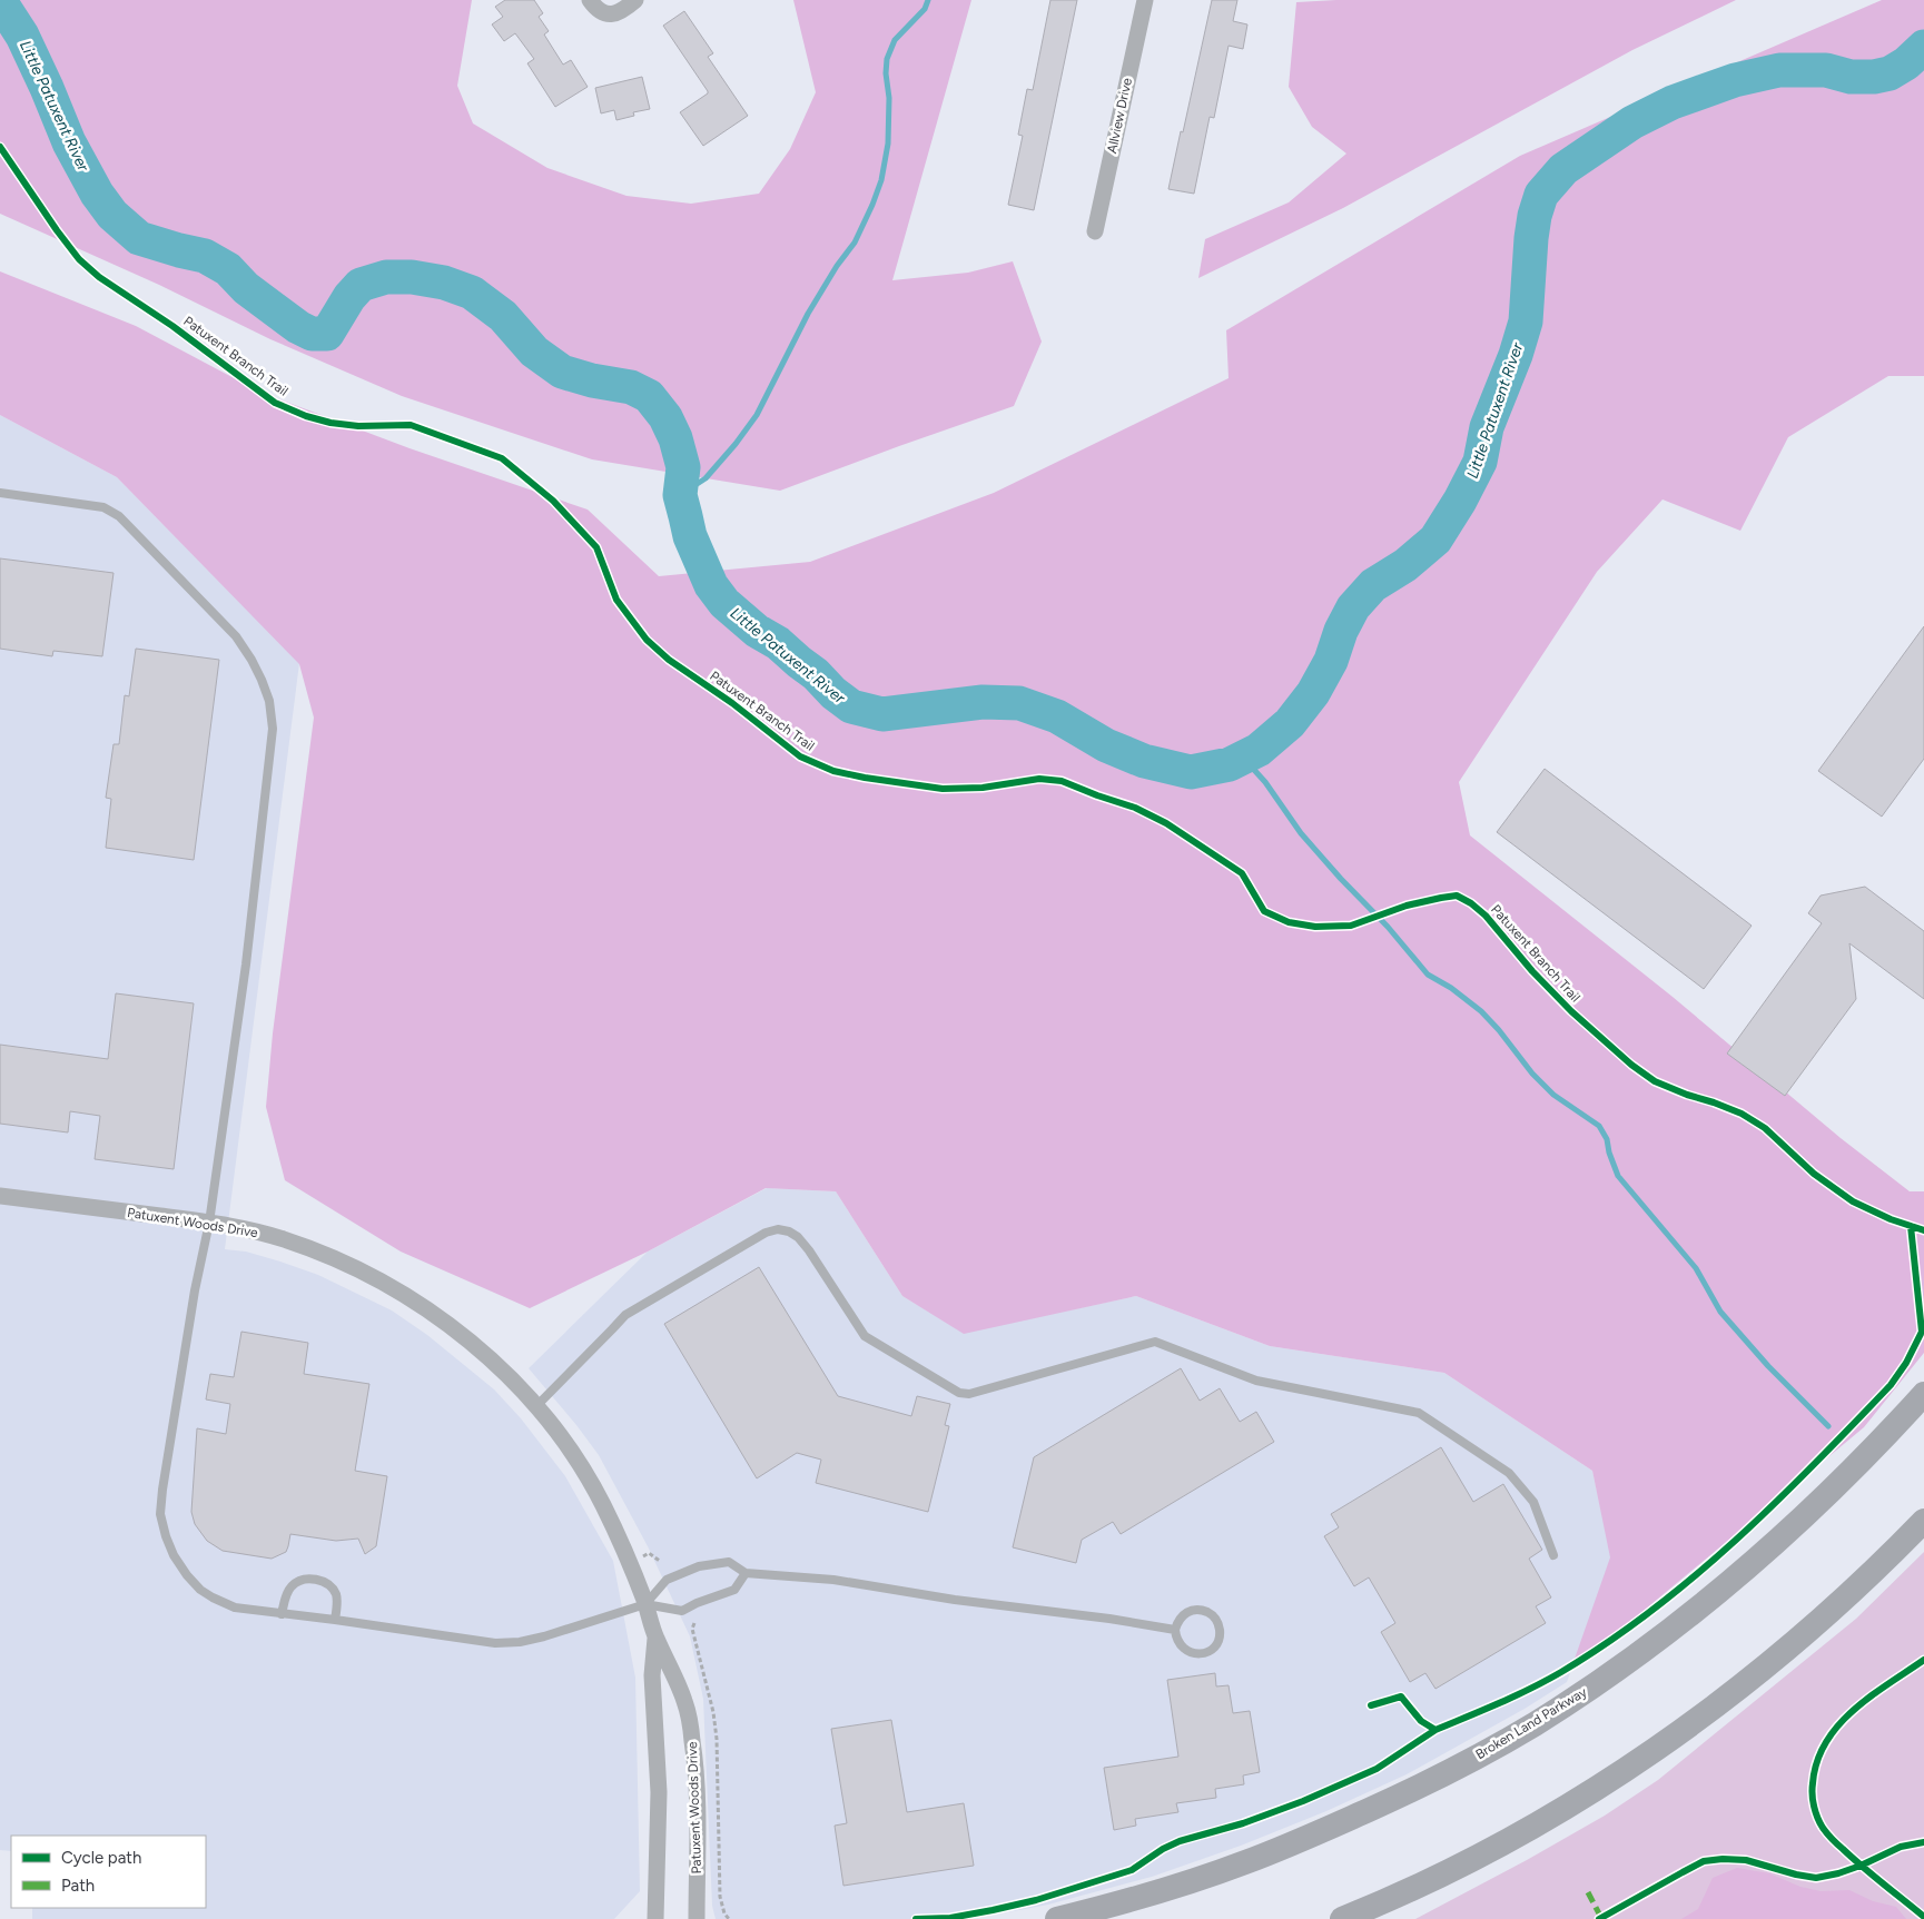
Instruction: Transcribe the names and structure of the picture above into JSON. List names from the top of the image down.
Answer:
{
  "streets": {
    "main road": ["Broken Land Parkway"],
    "street": ["Allview Drive", "Patuxent Woods Drive"],
    "cycle path": ["Patuxent Branch Trail"]
  },
  "water": ["Little Patuxent River"],
  "legend": ["Cycle path", "Path"]
}
